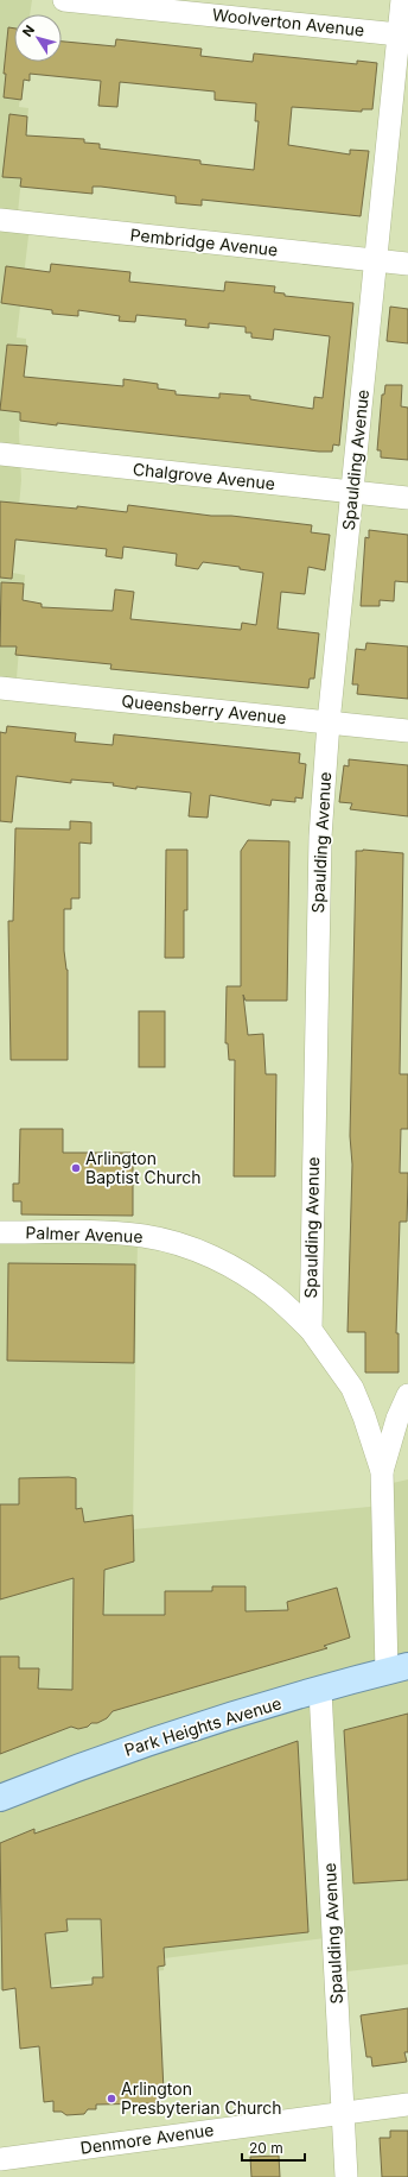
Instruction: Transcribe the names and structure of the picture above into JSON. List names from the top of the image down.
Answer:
{
  "streets": {
    "main road": ["Park Heights Avenue"],
    "street": [
      "Woolverton Avenue",
      "Pembridge Avenue",
      "Spaulding Avenue",
      "Chalgrove Avenue",
      "Queensberry Avenue",
      "Palmer Avenue",
      "Denmore Avenue"
    ]
  },
  "crossings": [
    ["Woolverton Avenue", "Spaulding Avenue"],
    ["Pembridge Avenue", "Spaulding Avenue"],
    ["Spaulding Avenue", "Chalgrove Avenue"],
    ["Spaulding Avenue", "Queensberry Avenue"],
    ["Spaulding Avenue", "Palmer Avenue"],
    ["Spaulding Avenue", "Park Heights Avenue"],
    ["Spaulding Avenue", "Denmore Avenue"]
  ],
  "places": ["Arlington Baptist Church", "Arlington Presbyterian Church"],
  "scale_bar": "20 m",
  "north": "top left"
}
